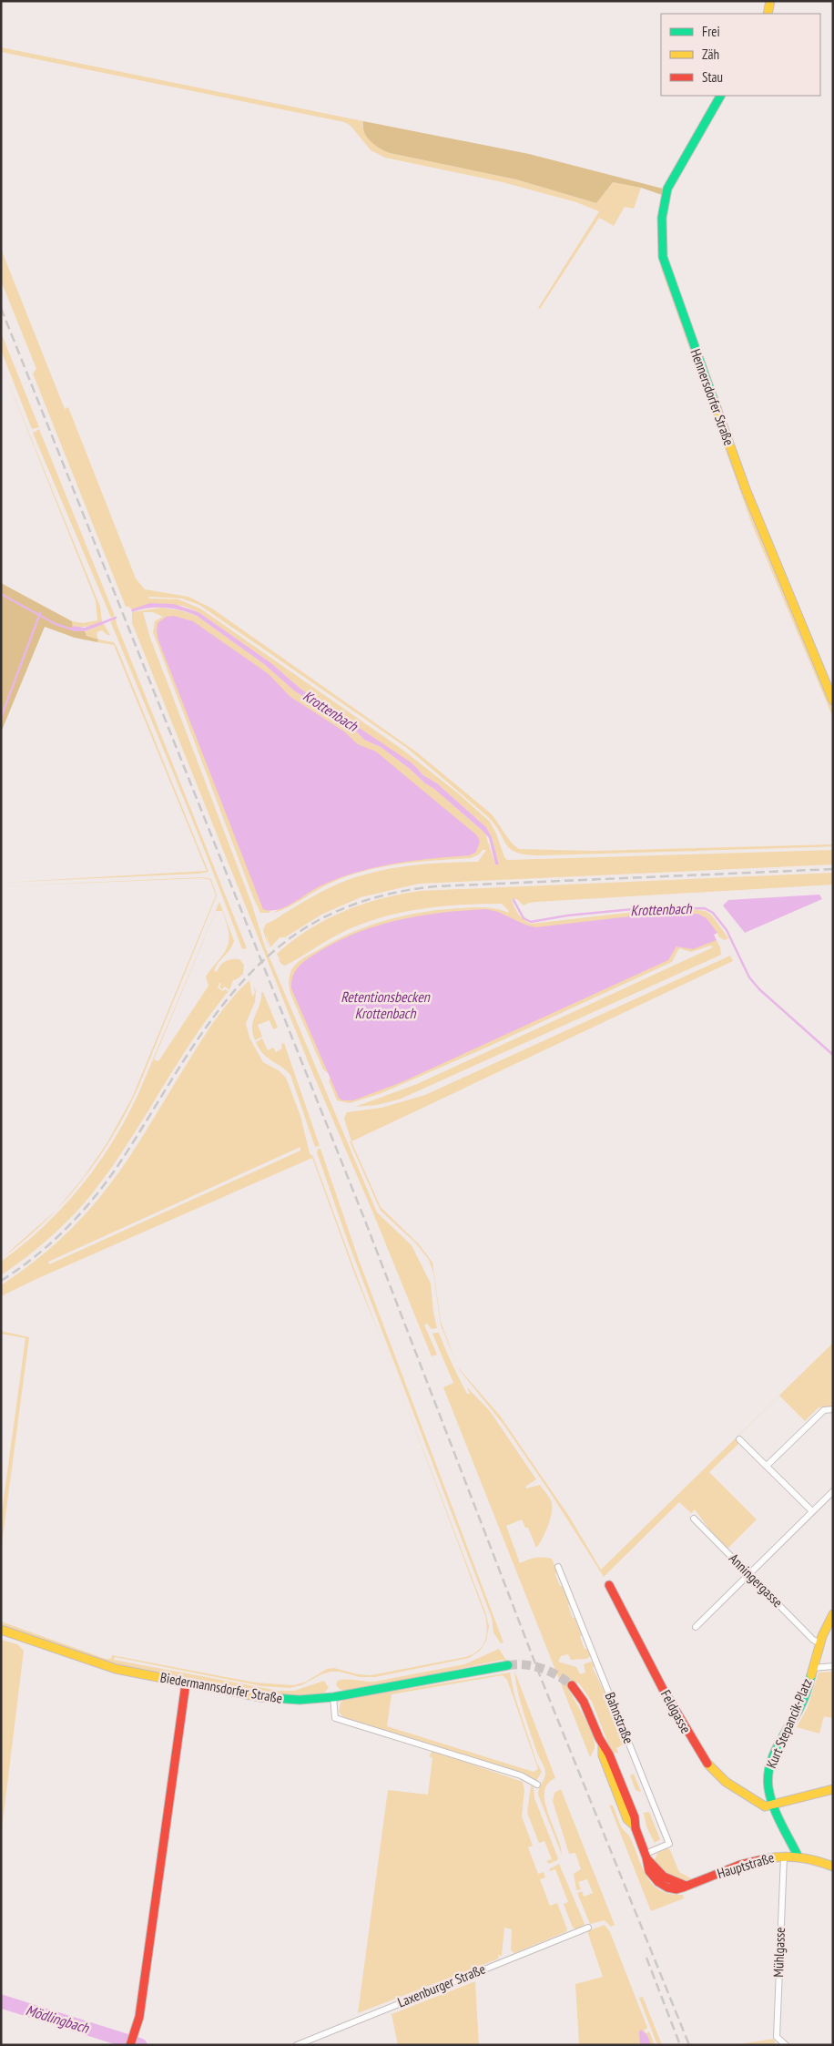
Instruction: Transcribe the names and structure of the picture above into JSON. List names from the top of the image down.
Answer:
{
  "streets": {
    "street": [
      "Hennersdorfer Straße",
      "Anningergasse",
      "Biedermannsdorfer Straße",
      "Feldgasse",
      "Bahnstraße",
      "Kurt Stepancik-Platz",
      "Hauptstraße",
      "Mühlgasse",
      "Laxenburger Straße"
    ]
  },
  "crossings": [
    ["Feldgasse", "Kurt Stepancik-Platz"],
    ["Bahnstraße", "Hauptstraße"],
    ["Kurt Stepancik-Platz", "Hauptstraße"],
    ["Hauptstraße", "Mühlgasse"]
  ],
  "water": ["Krottenbach", "Retentionsbecken Krottenbach", "Mödlingbach"],
  "legend": ["Frei", "Zäh", "Stau"]
}
